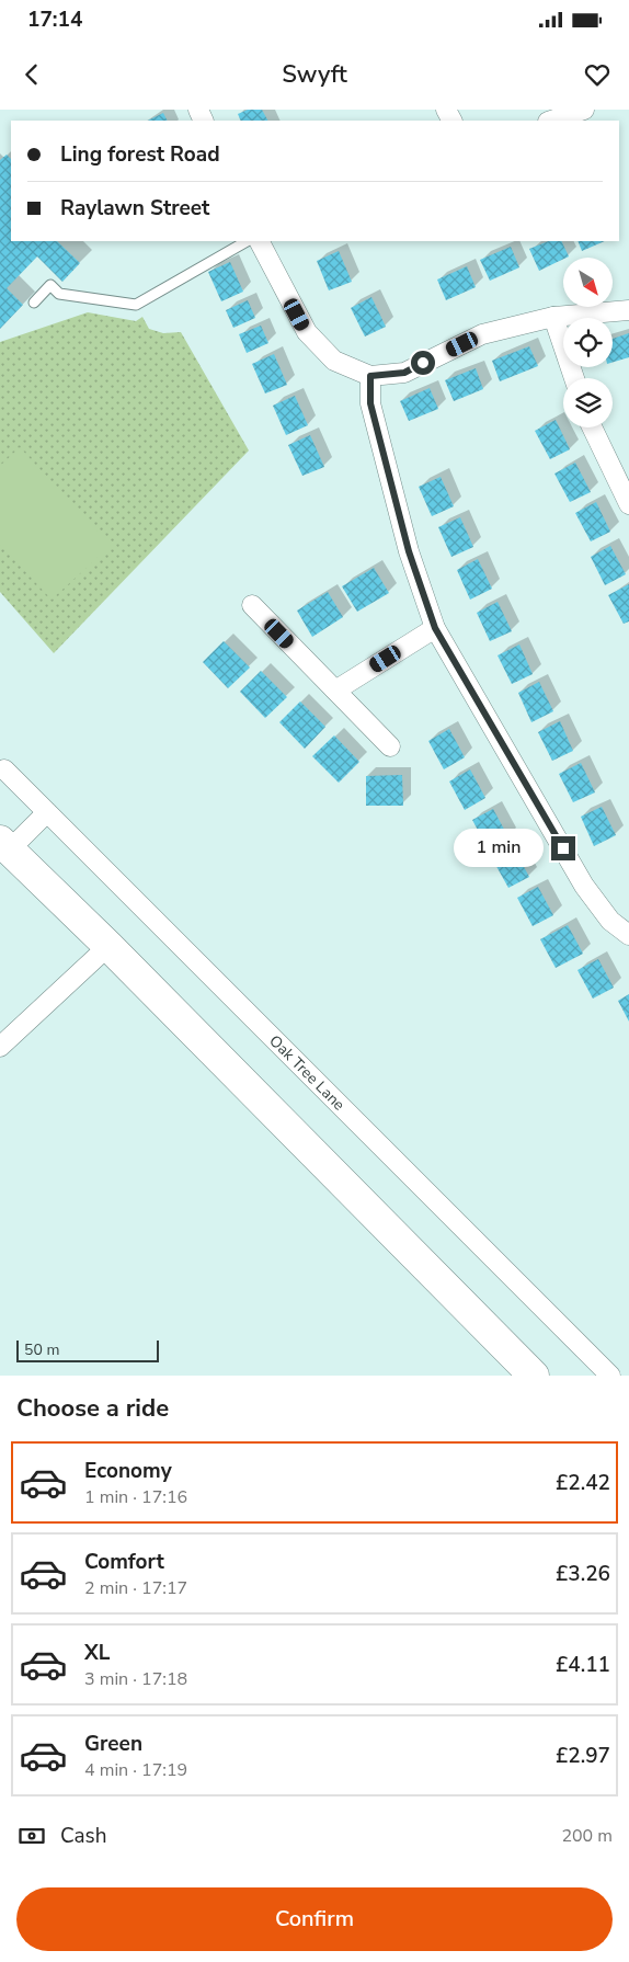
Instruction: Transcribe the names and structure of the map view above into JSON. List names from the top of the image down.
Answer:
{
  "streets": {
    "street": ["Oak Tree Lane"]
  },
  "scale_bar": "50 m",
  "north": "bottom right",
  "page": {
    "status": "17:14",
    "header": "Swyft",
    "banner": ["Ling forest Road", "Raylawn Street"],
    "bubble": "1 min",
    "scale": "50 m",
    "heading": "Choose a ride",
    "list": [
      {
        "name": "Economy",
        "note": "1 min · 17:16",
        "value": "£2.42"
      },
      {
        "name": "Comfort",
        "note": "2 min · 17:17",
        "value": "£3.26"
      },
      {
        "name": "XL",
        "note": "3 min · 17:18",
        "value": "£4.11"
      },
      {
        "name": "Green",
        "note": "4 min · 17:19",
        "value": "£2.97"
      }
    ],
    "pay": ["Cash", "200 m"],
    "buttons": "Confirm"
  }
}
